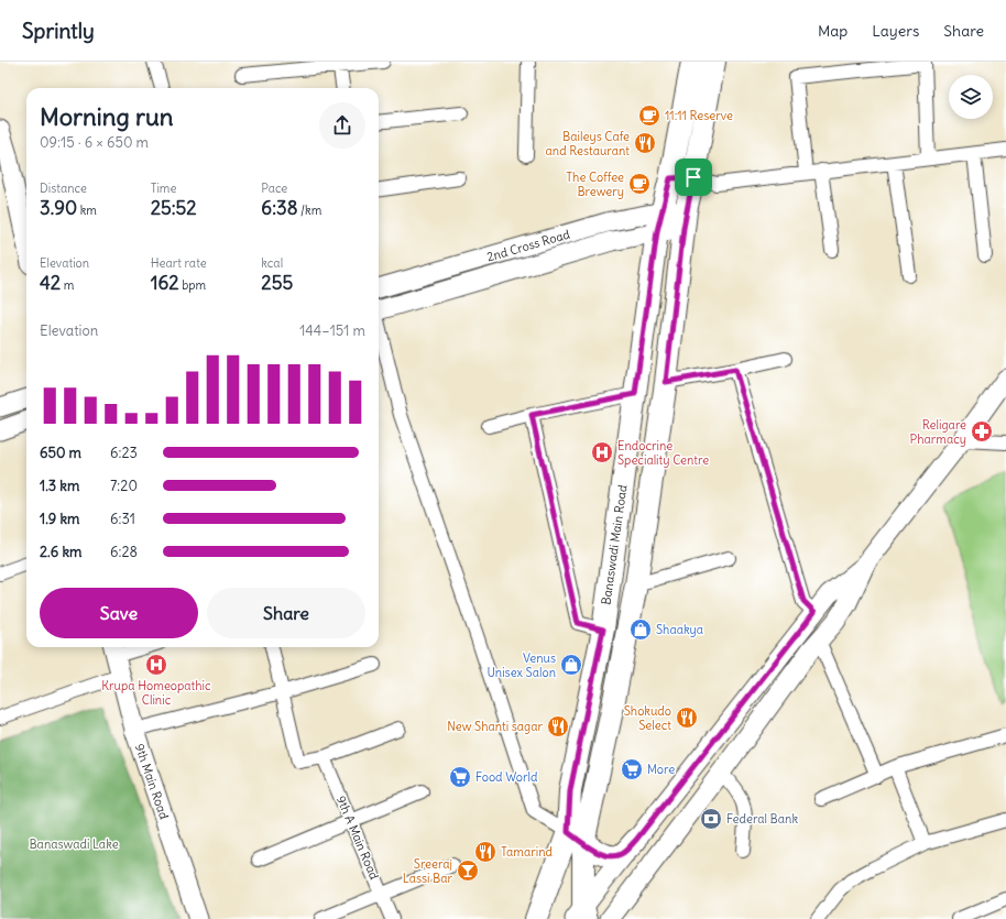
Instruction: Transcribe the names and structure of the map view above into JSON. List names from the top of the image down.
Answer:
{
  "streets": {
    "main road": ["2nd Cross Road", "Banaswadi Main Road", "9th Main Road"],
    "street": ["9th A Main Road"]
  },
  "crossings": [
    ["2nd Cross Road", "Banaswadi Main Road"]
  ],
  "parks": ["Banaswadi Lake"],
  "places": {
    "cafe": ["11:11 Reserve", "The Coffee Brewery"],
    "restaurant": [
      "Baileys Cafe and Restaurant",
      "Shokudo Select",
      "New Shanti sagar",
      "Tamarind"
    ],
    "pharmacy": ["Religare Pharmacy"],
    "hospital": ["Endocrine Speciality Centre", "Krupa Homeopathic Clinic"],
    "shop": ["Shaakya", "Venus Unisex Salon"],
    "supermarket": ["More", "Food World"],
    "bank": ["Federal Bank"],
    "bar": ["Sreeraj Lassi Bar"]
  },
  "page": {
    "header": "Sprintly",
    "nav": ["Map", "Layers", "Share"],
    "heading": ["Morning run", "09:15 · 6 × 650 m"],
    "stats": [
      ["Distance", "3.90 km"],
      ["Time", "25:52"],
      ["Pace", "6:38 /km"],
      ["Elevation", "42 m"],
      ["Heart rate", "162 bpm"],
      ["kcal", "255"]
    ],
    "chart": ["Elevation", "144–151 m"],
    "list": [
      {
        "name": "650 m",
        "note": "6:23"
      },
      {
        "name": "1.3 km",
        "note": "7:20"
      },
      {
        "name": "1.9 km",
        "note": "6:31"
      },
      {
        "name": "2.6 km",
        "note": "6:28"
      }
    ],
    "buttons": ["Save", "Share"]
  }
}
